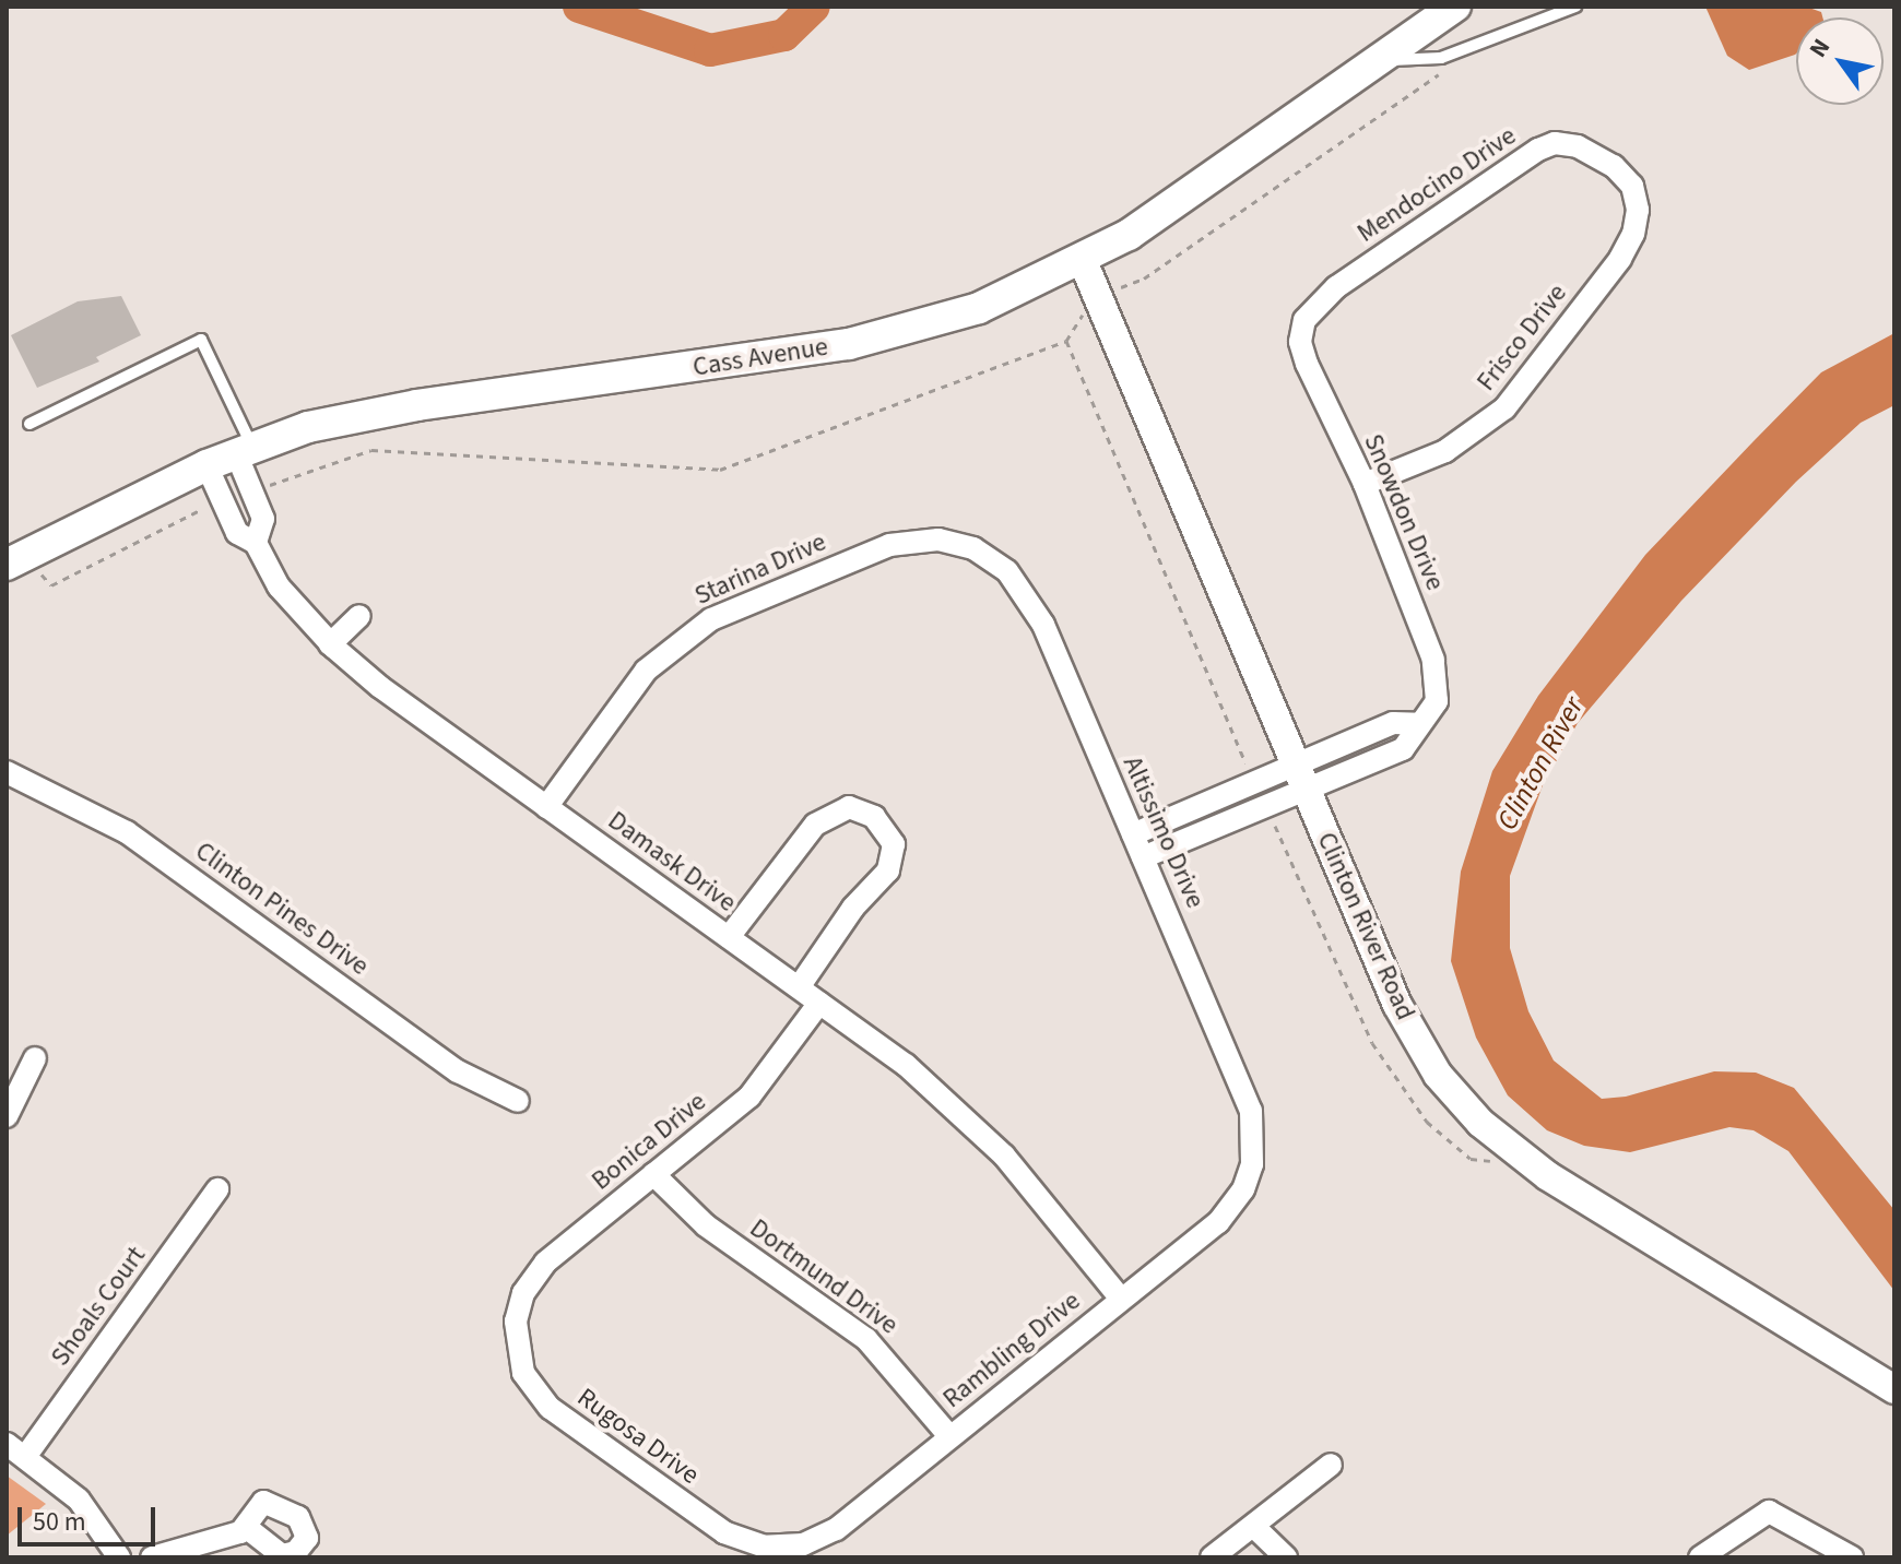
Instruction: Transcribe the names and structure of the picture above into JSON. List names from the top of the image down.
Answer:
{
  "streets": {
    "main road": ["Cass Avenue"],
    "street": [
      "Mendocino Drive",
      "Frisco Drive",
      "Snowdon Drive",
      "Starina Drive",
      "Altissimo Drive",
      "Damask Drive",
      "Clinton Pines Drive",
      "Clinton River Road",
      "Bonica Drive",
      "Dortmund Drive",
      "Shoals Court",
      "Rambling Drive",
      "Rugosa Drive"
    ]
  },
  "crossings": [
    ["Mendocino Drive", "Frisco Drive"],
    ["Mendocino Drive", "Snowdon Drive"],
    ["Frisco Drive", "Snowdon Drive"],
    ["Cass Avenue", "Damask Drive"],
    ["Cass Avenue", "Clinton River Road"],
    ["Snowdon Drive", "Clinton River Road"],
    ["Starina Drive", "Altissimo Drive"],
    ["Starina Drive", "Damask Drive"],
    ["Altissimo Drive", "Rambling Drive"],
    ["Damask Drive", "Bonica Drive"],
    ["Damask Drive", "Rambling Drive"],
    ["Bonica Drive", "Dortmund Drive"],
    ["Bonica Drive", "Rugosa Drive"],
    ["Dortmund Drive", "Rambling Drive"],
    ["Rambling Drive", "Rugosa Drive"]
  ],
  "water": ["Clinton River"],
  "scale_bar": "50 m",
  "north": "top left"
}
